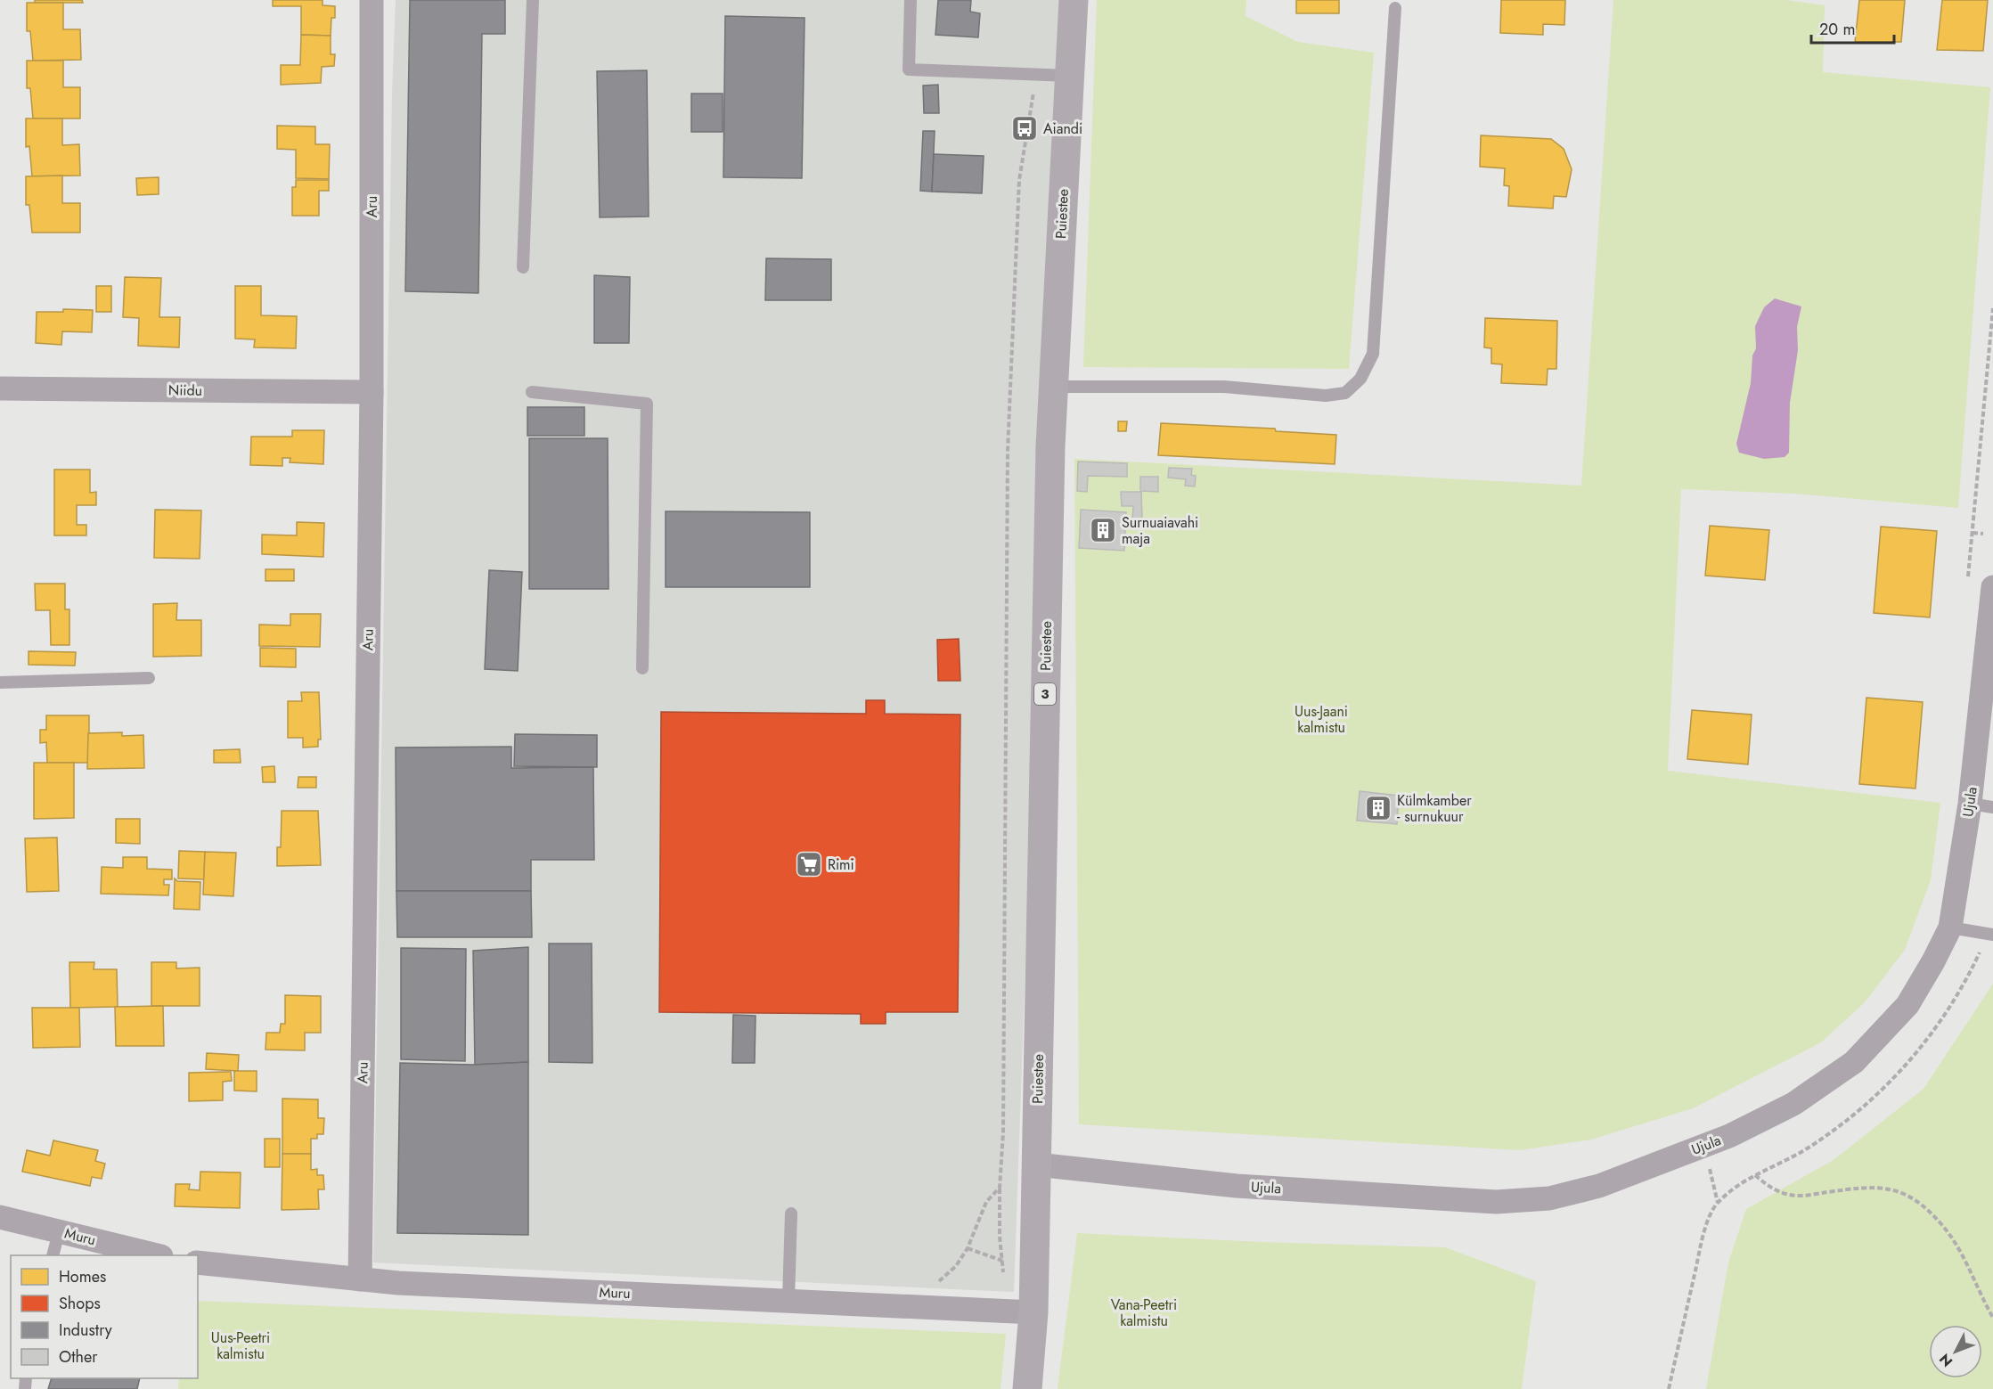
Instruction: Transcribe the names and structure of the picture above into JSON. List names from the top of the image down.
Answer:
{
  "streets": {
    "highway": ["Puiestee", "3"],
    "street": [
      "Aru",
      "Niidu",
      "Ujula",
      "Muru"
    ]
  },
  "crossings": [
    ["Aru", "Niidu"],
    ["Aru", "Muru"],
    ["Puiestee", "Ujula"],
    ["Puiestee", "Muru"]
  ],
  "parks": ["Uus-Jaani kalmistu", "Vana-Peetri kalmistu", "Uus-Peetri kalmistu"],
  "places": {
    "bus stop": ["Aiandi"],
    "building": ["Surnuaiavahi maja", "Külmkamber - surnukuur"],
    "supermarket": ["Rimi"]
  },
  "legend": [
    "Homes",
    "Shops",
    "Industry",
    "Other"
  ],
  "scale_bar": "20 m",
  "north": "bottom left"
}
